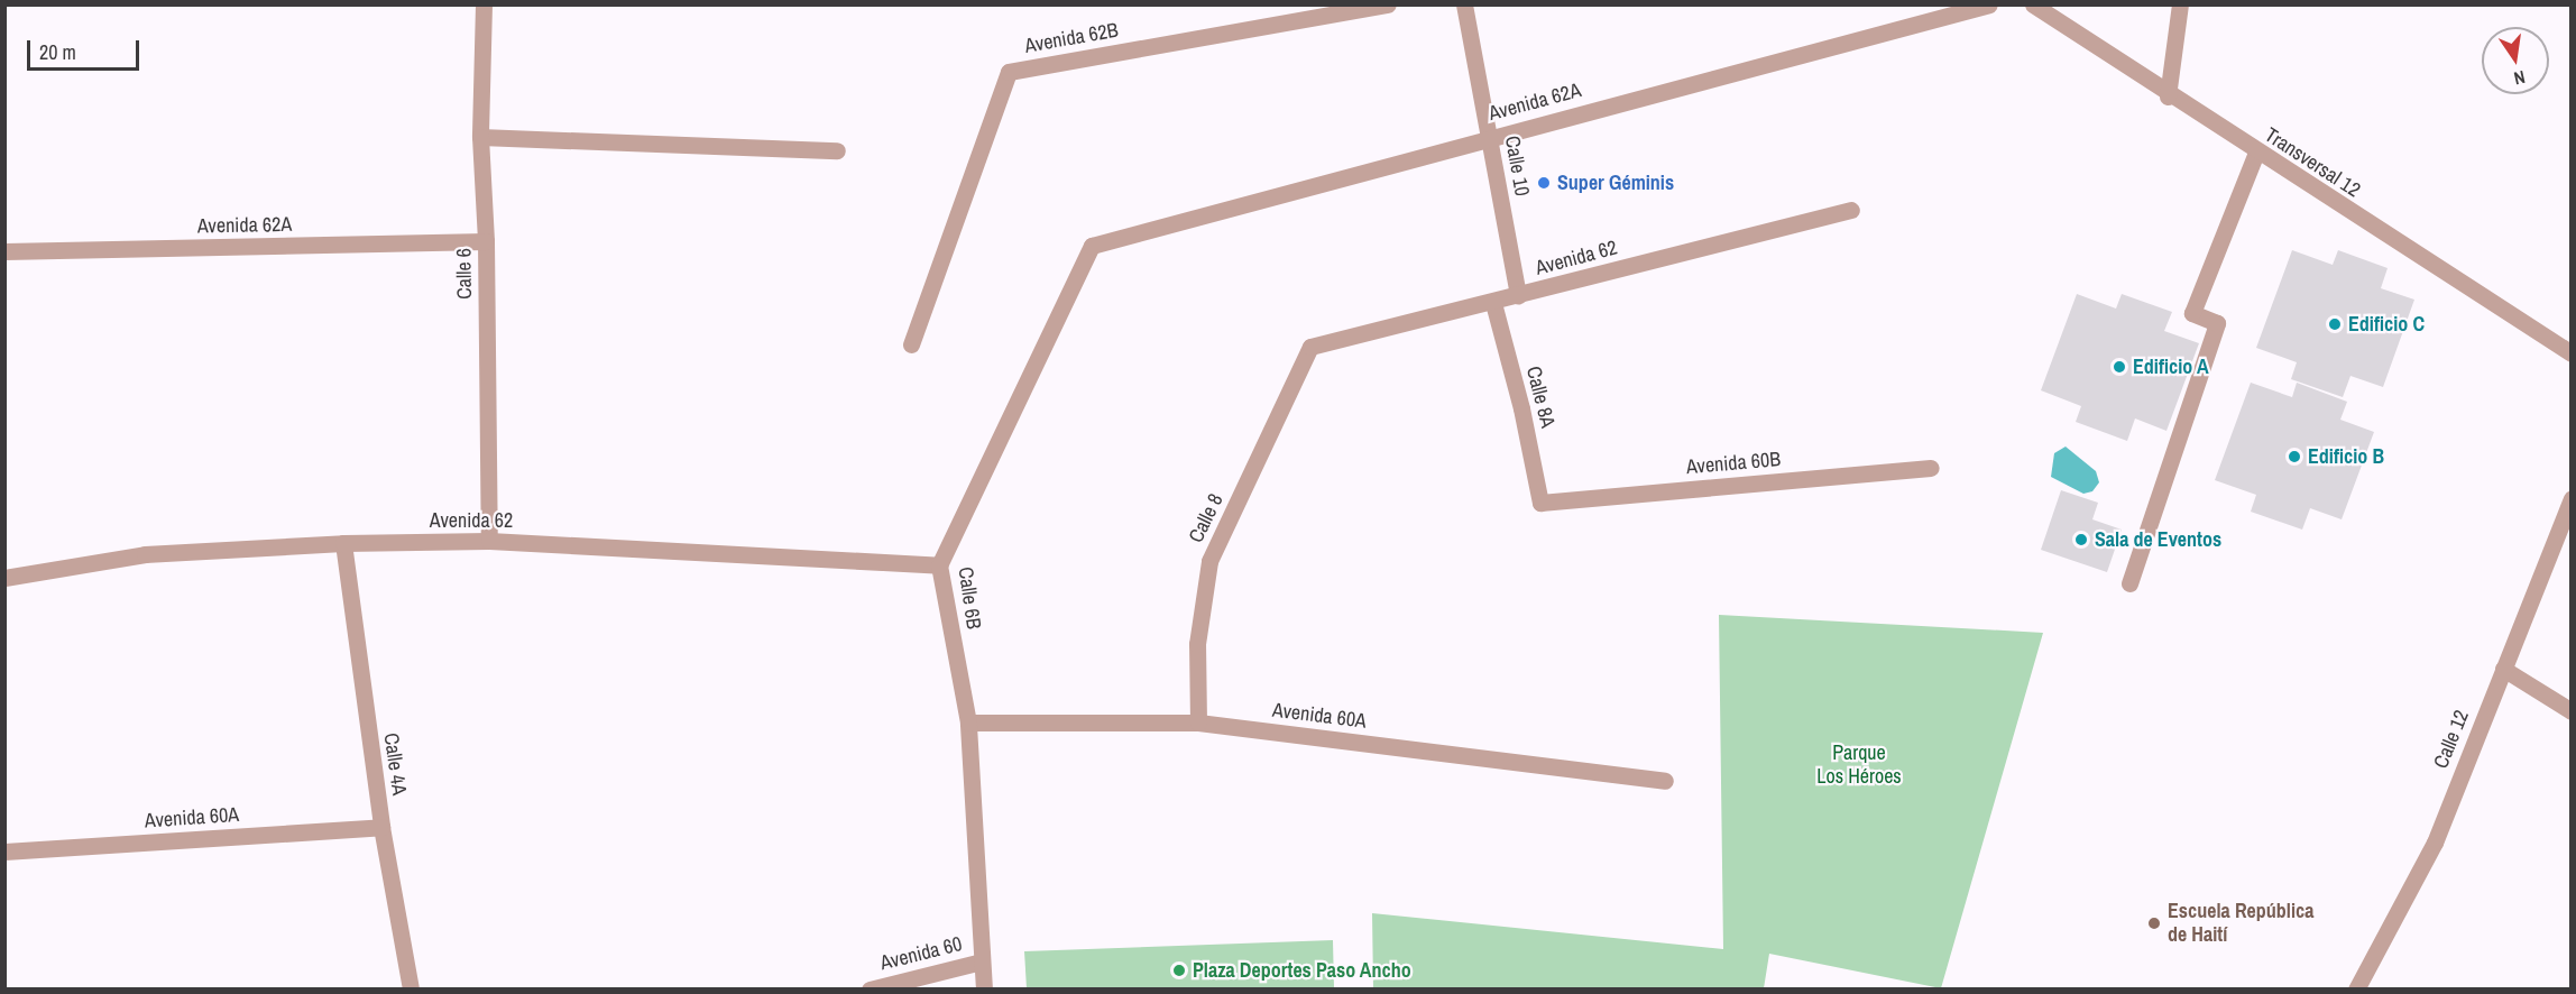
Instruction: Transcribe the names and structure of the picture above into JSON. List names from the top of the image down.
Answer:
{
  "streets": {
    "street": [
      "Avenida 62B",
      "Avenida 62A",
      "Transversal 12",
      "Calle 10",
      "Avenida 62",
      "Calle 6",
      "Calle 8A",
      "Avenida 60B",
      "Calle 8",
      "Calle 6B",
      "Avenida 60A",
      "Calle 12",
      "Calle 4A",
      "Avenida 60"
    ]
  },
  "crossings": [
    ["Avenida 62A", "Calle 10"],
    ["Avenida 62A", "Calle 6"],
    ["Avenida 62A", "Calle 6B"],
    ["Calle 10", "Avenida 62"],
    ["Avenida 62", "Calle 6"],
    ["Avenida 62", "Calle 8A"],
    ["Avenida 62", "Calle 8"],
    ["Avenida 62", "Calle 6B"],
    ["Avenida 62", "Calle 4A"],
    ["Calle 8A", "Avenida 60B"],
    ["Calle 8", "Avenida 60A"],
    ["Calle 6B", "Avenida 60A"],
    ["Calle 6B", "Avenida 60"],
    ["Avenida 60A", "Calle 4A"]
  ],
  "parks": ["Parque Los Héroes"],
  "places": [
    "Super Géminis",
    "Edificio C",
    "Edificio A",
    "Edificio B",
    "Sala de Eventos",
    "Escuela República de Haití",
    "Plaza Deportes Paso Ancho"
  ],
  "scale_bar": "20 m",
  "north": "bottom"
}
